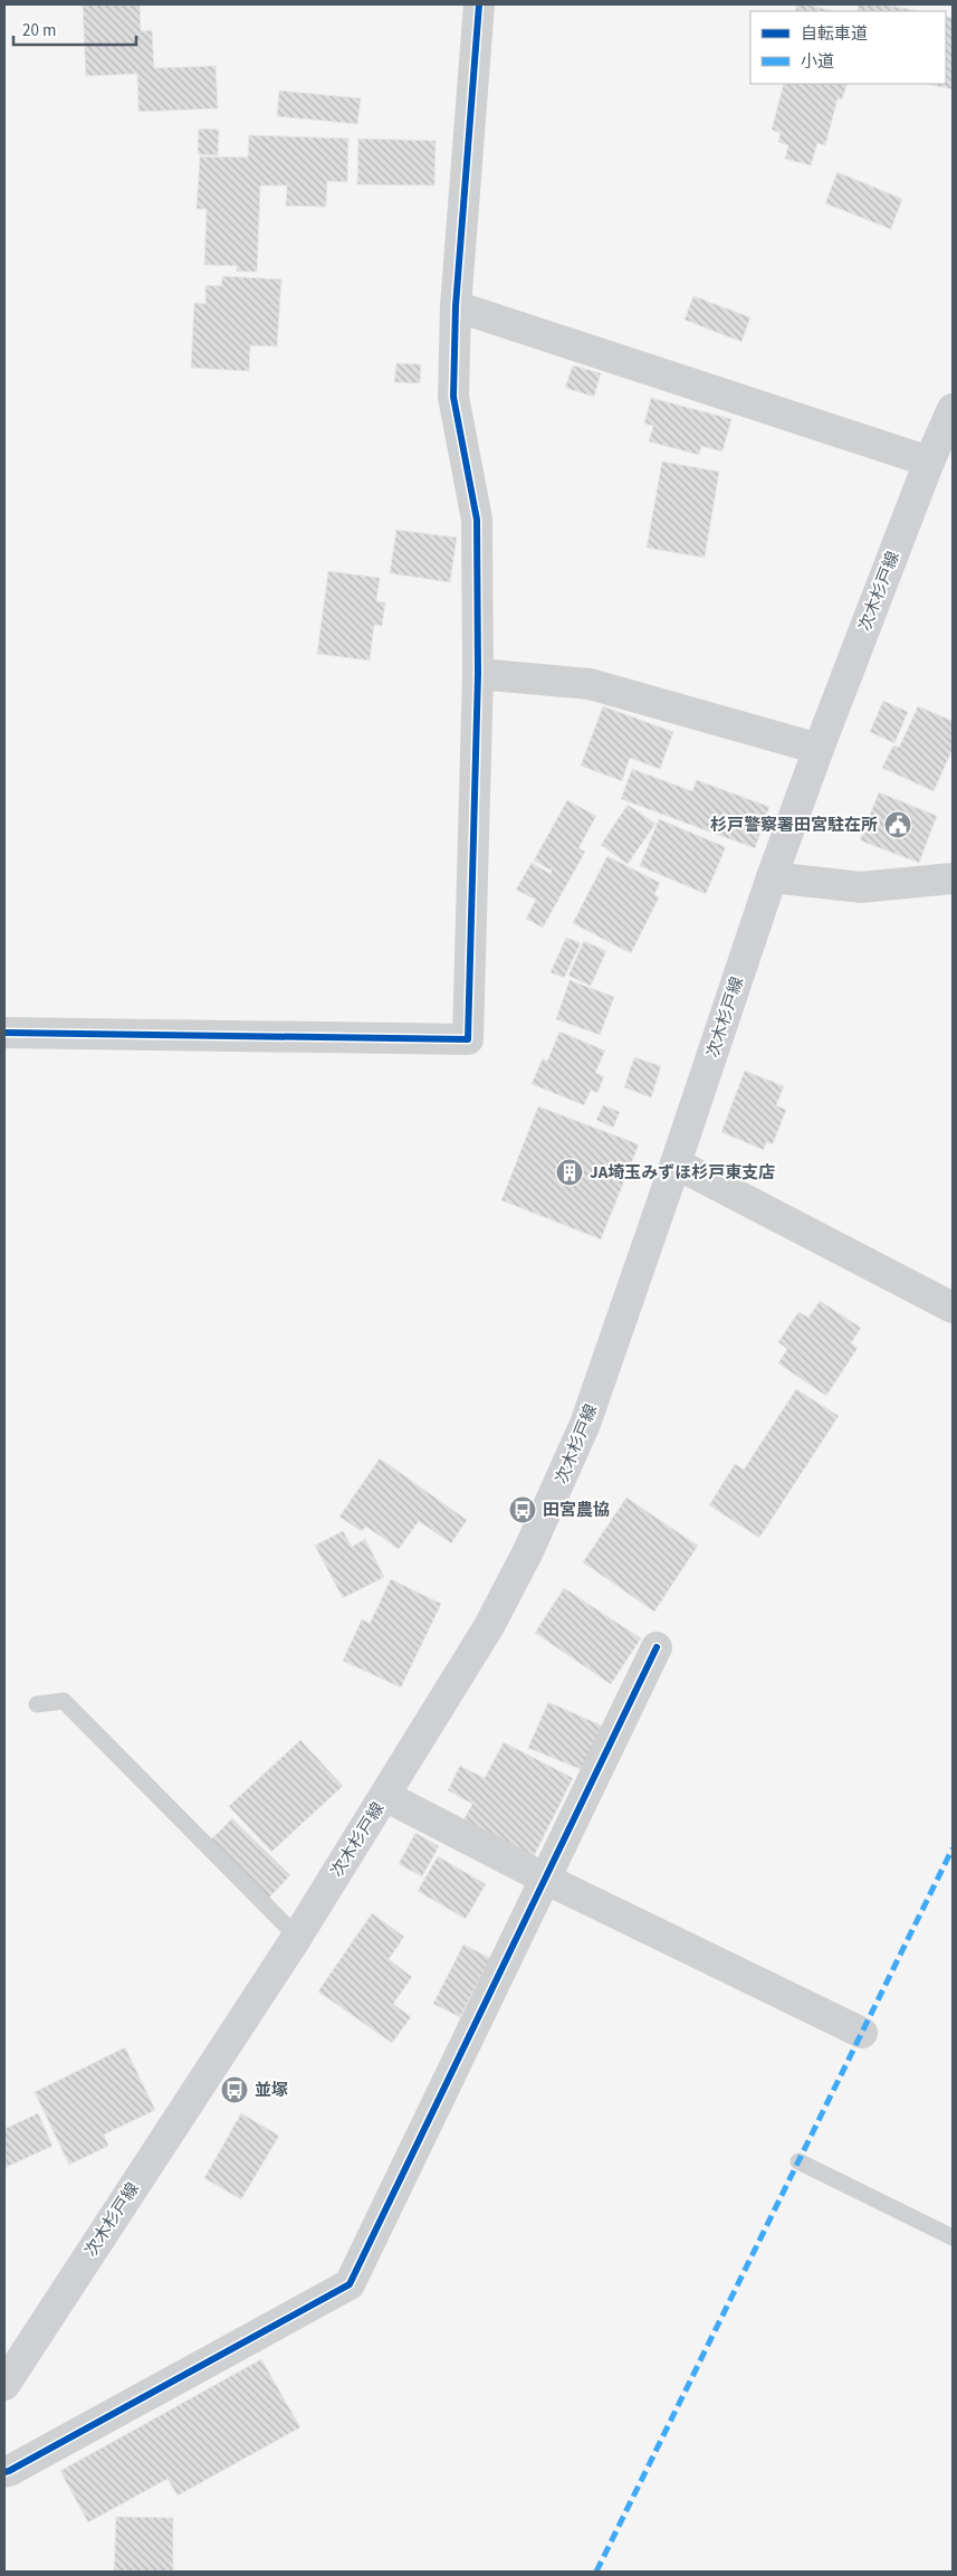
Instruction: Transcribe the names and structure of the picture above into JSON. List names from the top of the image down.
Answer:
{
  "streets": {
    "main road": ["次木杉戸線"]
  },
  "places": {
    "public building": ["杉戸警察署田宮駐在所"],
    "building": ["JA埼玉みずほ杉戸東支店"],
    "bus stop": ["田宮農協", "並塚"]
  },
  "legend": ["自転車道", "小道"],
  "scale_bar": "20 m"
}
